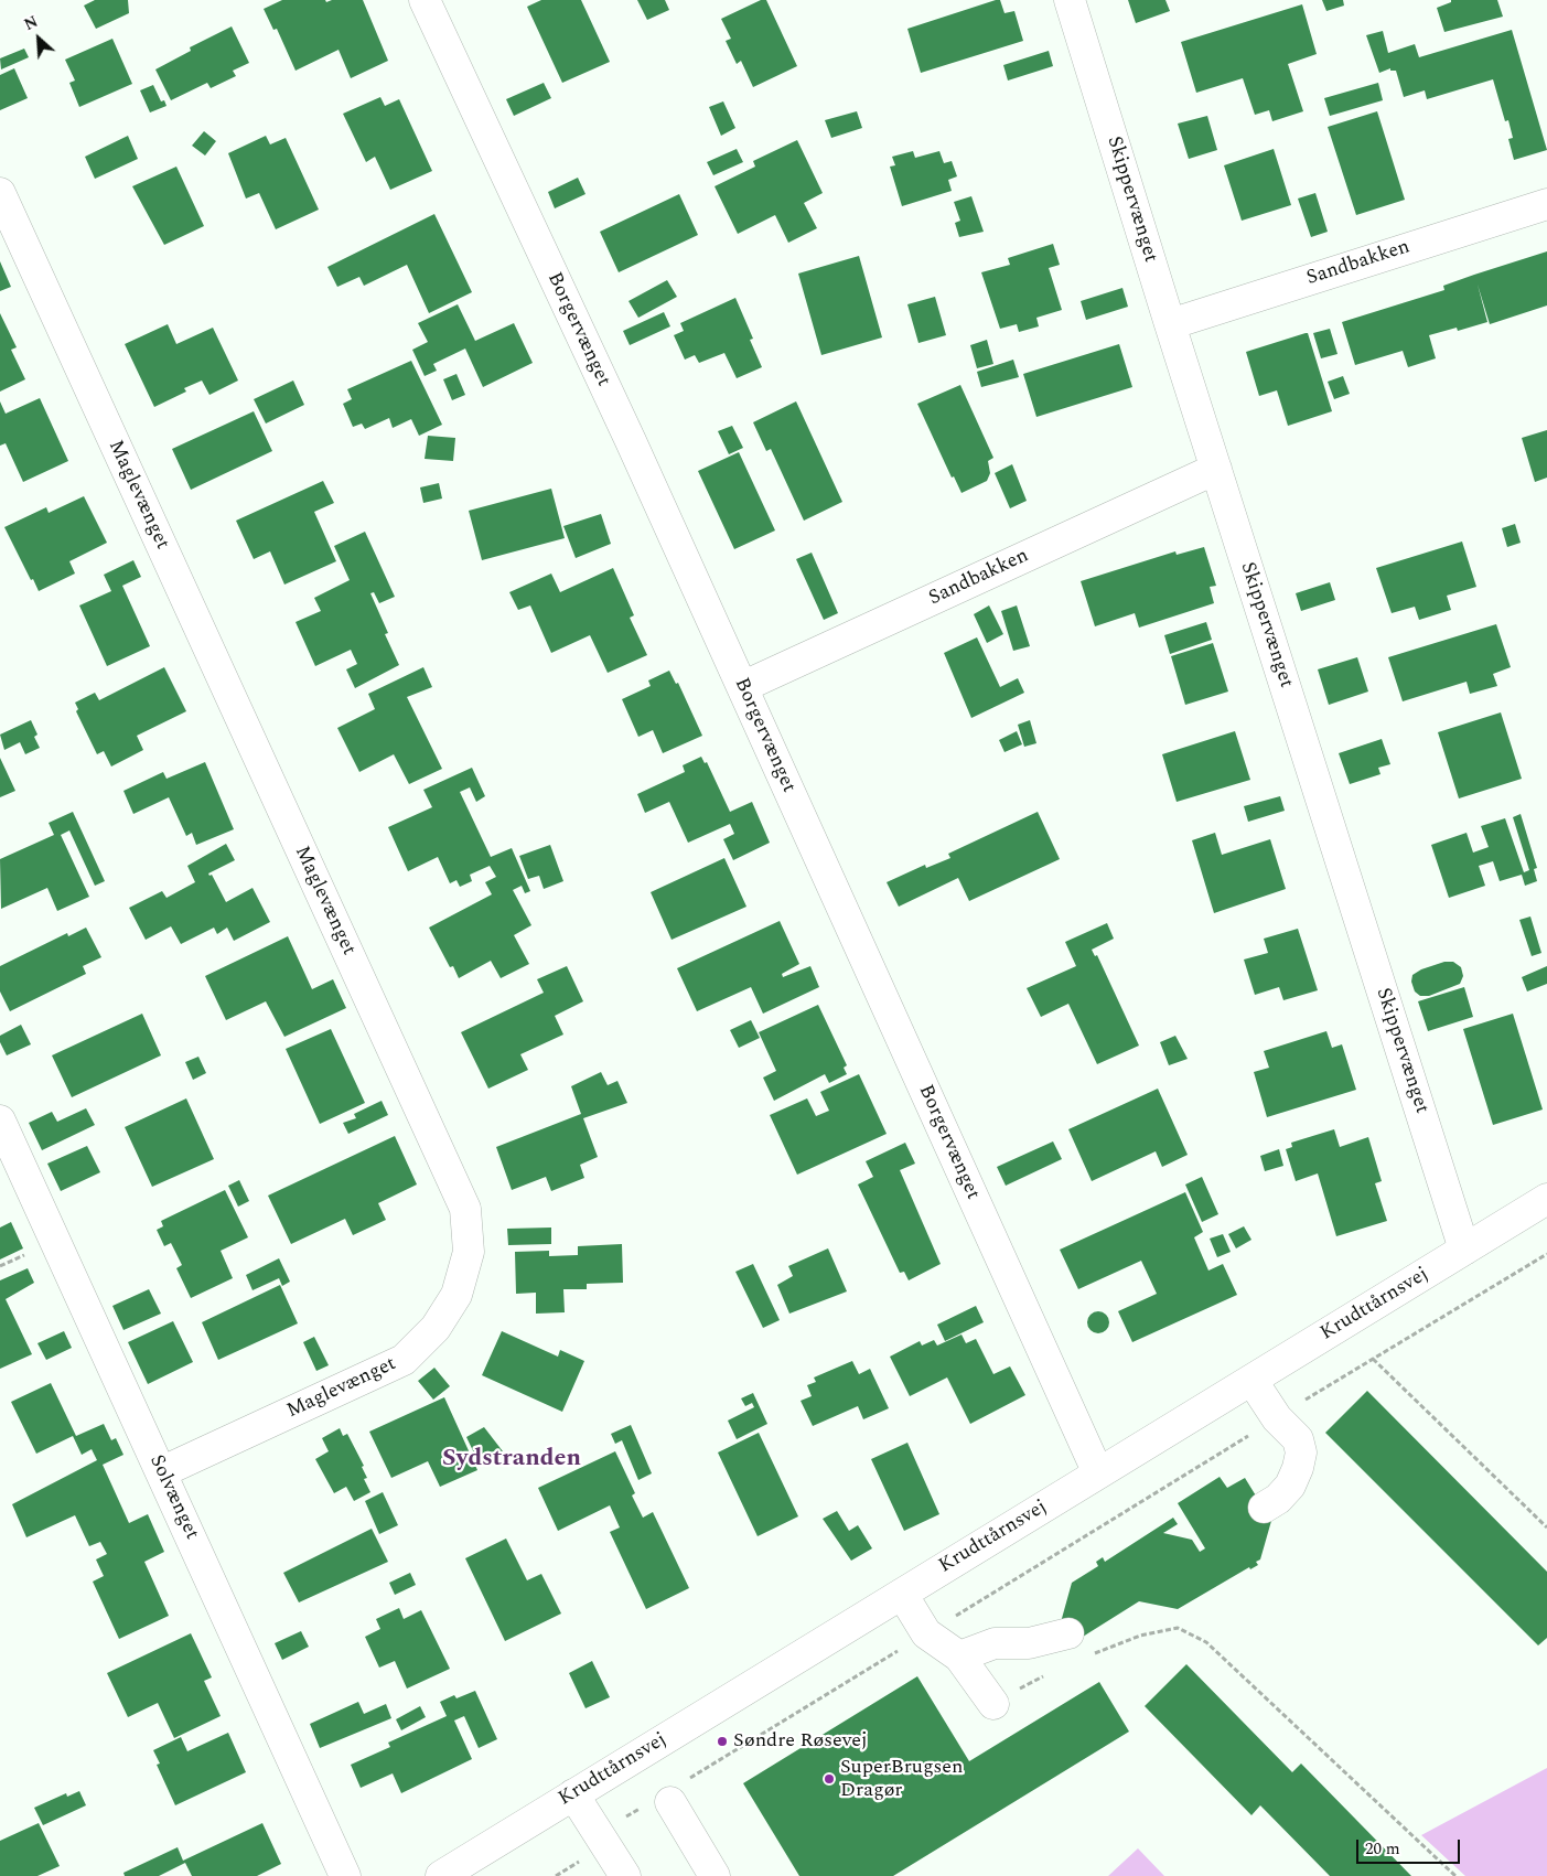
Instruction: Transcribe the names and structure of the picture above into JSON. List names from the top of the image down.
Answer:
{
  "streets": {
    "street": [
      "Skippervænget",
      "Sandbakken",
      "Borgervænget",
      "Maglevænget",
      "Krudttårnsvej",
      "Solvænget"
    ]
  },
  "crossings": [
    ["Skippervænget", "Sandbakken"],
    ["Skippervænget", "Krudttårnsvej"],
    ["Sandbakken", "Borgervænget"],
    ["Borgervænget", "Krudttårnsvej"],
    ["Maglevænget", "Solvænget"]
  ],
  "districts": ["Sydstranden"],
  "places": ["Søndre Røsevej", "SuperBrugsen Dragør"],
  "scale_bar": "20 m",
  "north": "top left"
}
